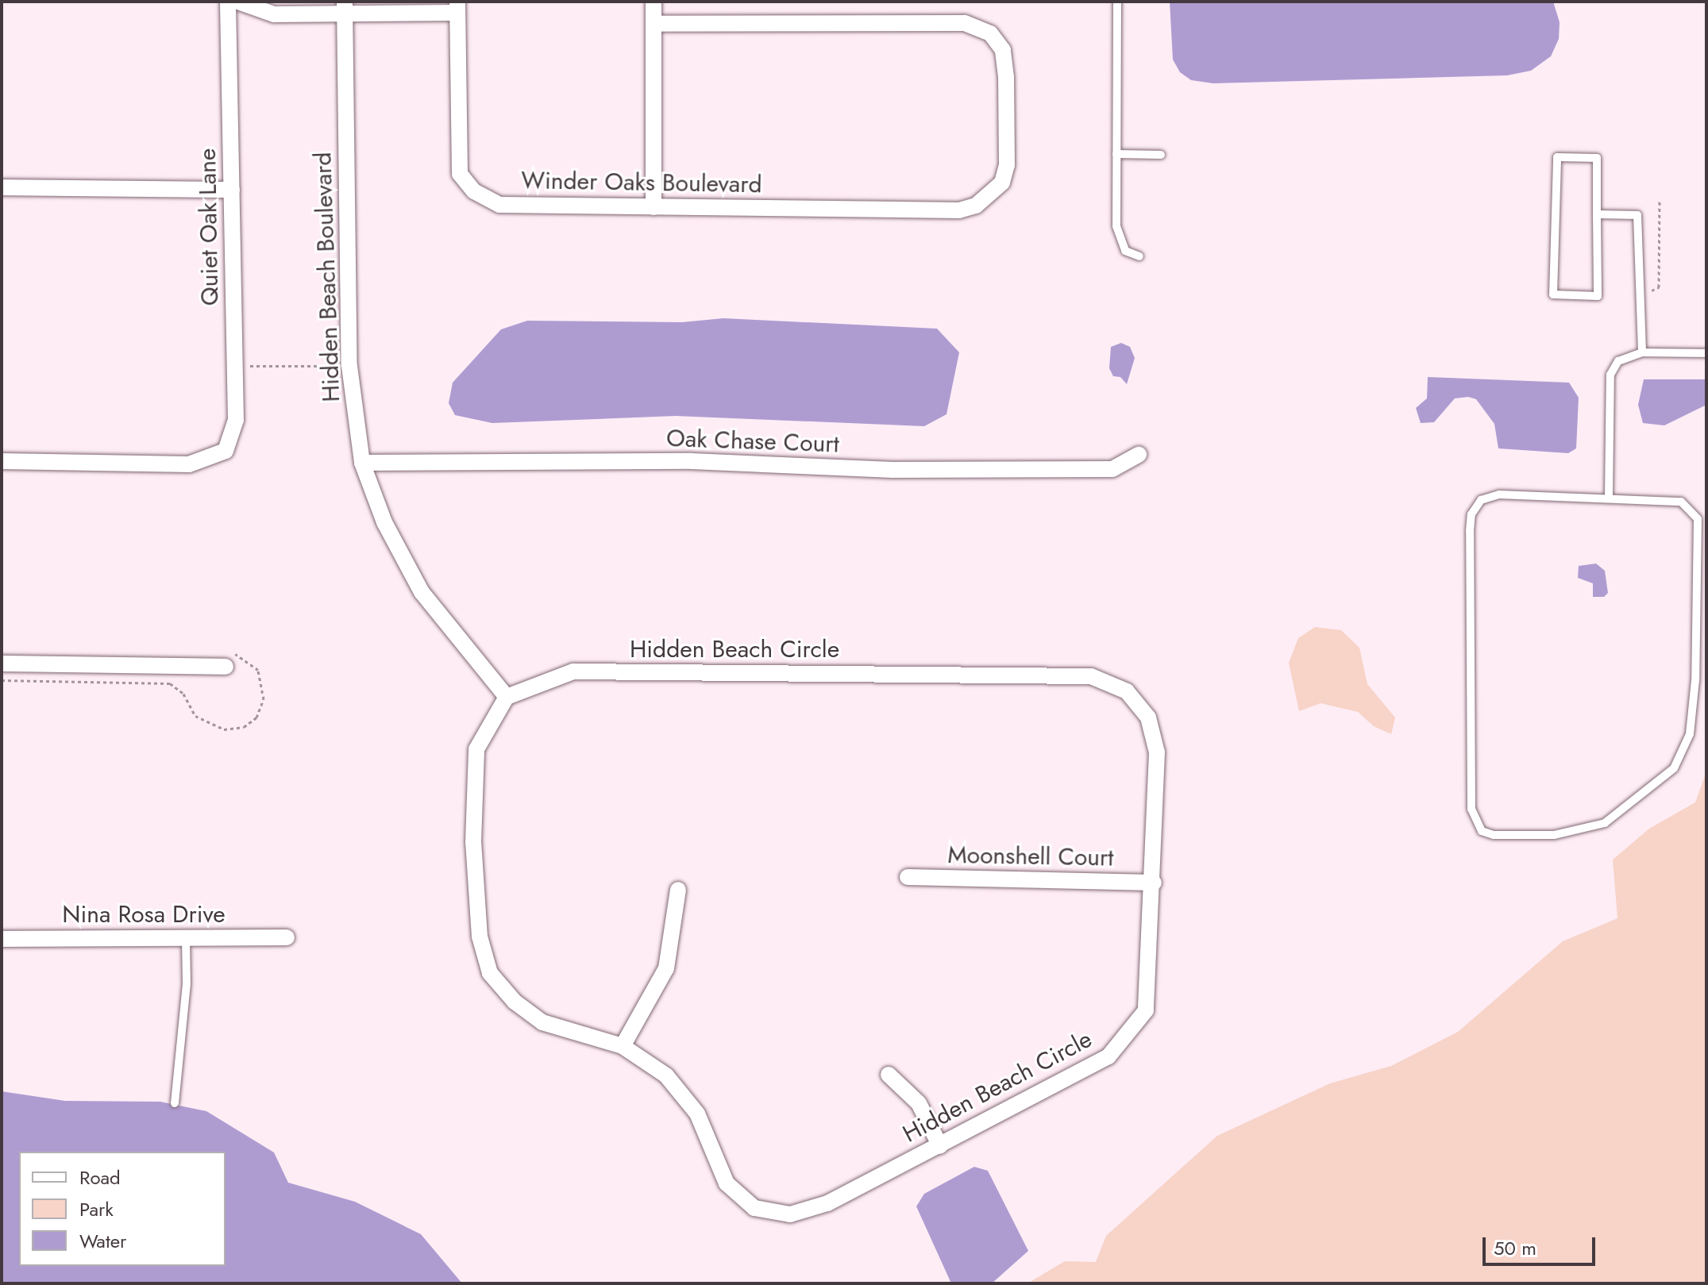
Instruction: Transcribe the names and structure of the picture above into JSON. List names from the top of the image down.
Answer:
{
  "streets": {
    "street": [
      "Winder Oaks Boulevard",
      "Quiet Oak Lane",
      "Hidden Beach Boulevard",
      "Oak Chase Court",
      "Hidden Beach Circle",
      "Moonshell Court",
      "Nina Rosa Drive"
    ]
  },
  "crossings": [
    ["Winder Oaks Boulevard", "Hidden Beach Boulevard"],
    ["Hidden Beach Boulevard", "Oak Chase Court"],
    ["Hidden Beach Boulevard", "Hidden Beach Circle"],
    ["Hidden Beach Circle", "Moonshell Court"]
  ],
  "legend": ["Road", "Park", "Water"],
  "scale_bar": "50 m"
}
